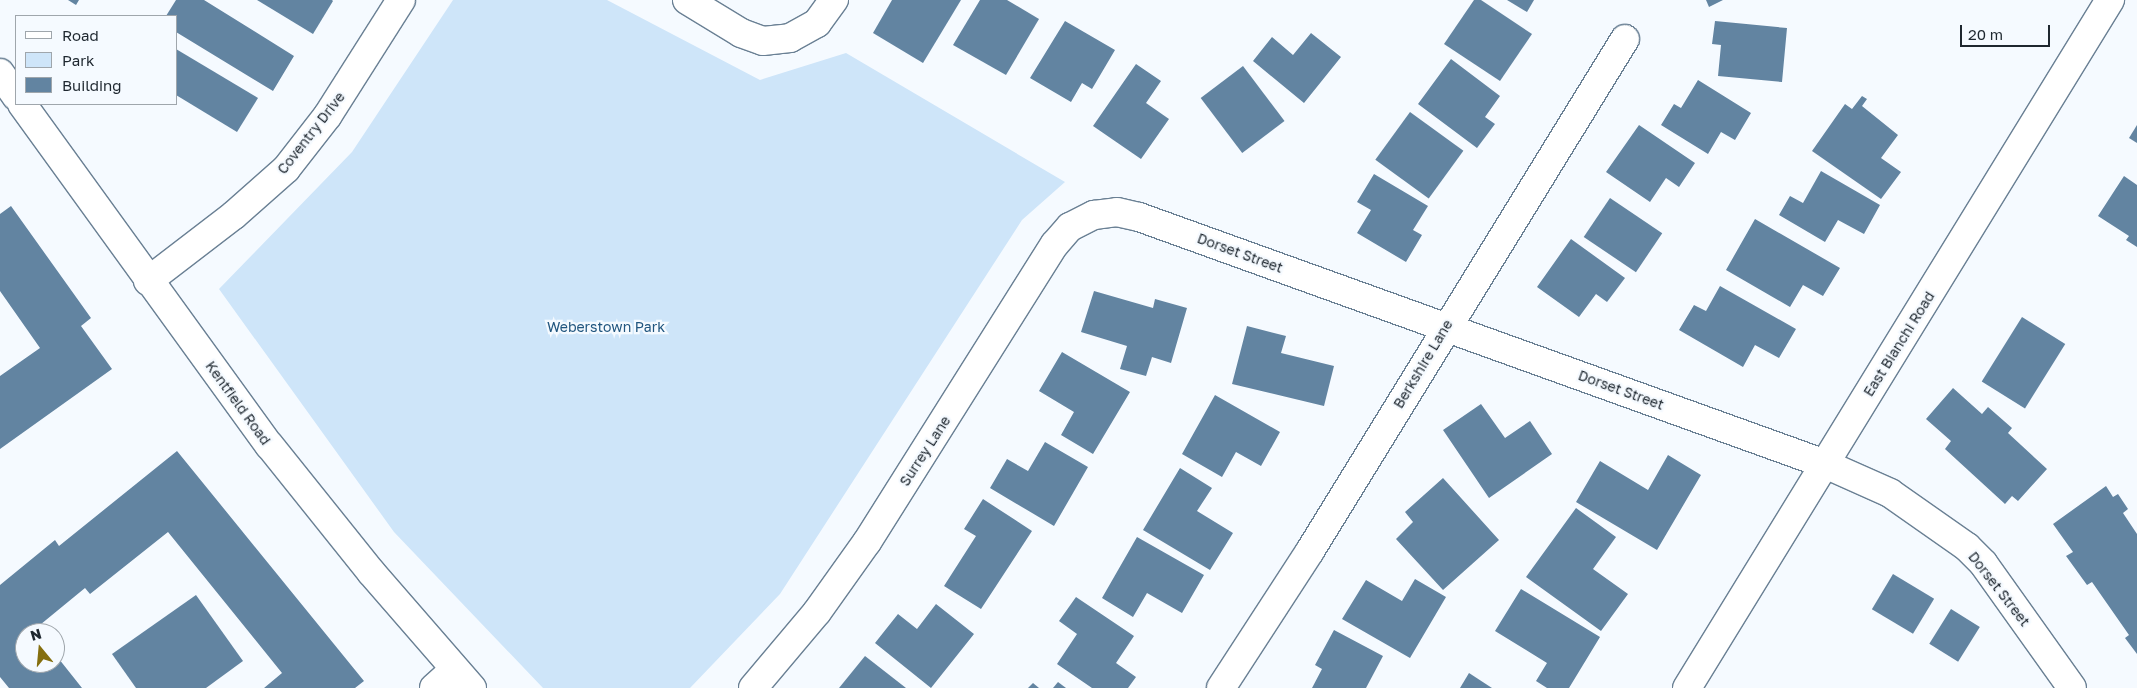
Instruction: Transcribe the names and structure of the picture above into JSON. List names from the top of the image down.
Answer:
{
  "streets": {
    "street": [
      "Coventry Drive",
      "Dorset Street",
      "East Bianchi Road",
      "Berkshire Lane",
      "Kentfield Road",
      "Surrey Lane"
    ]
  },
  "crossings": [
    ["Coventry Drive", "Kentfield Road"],
    ["Dorset Street", "East Bianchi Road"],
    ["Dorset Street", "Berkshire Lane"],
    ["Dorset Street", "Surrey Lane"]
  ],
  "parks": ["Weberstown Park"],
  "legend": ["Road", "Park", "Building"],
  "scale_bar": "20 m",
  "north": "top"
}
